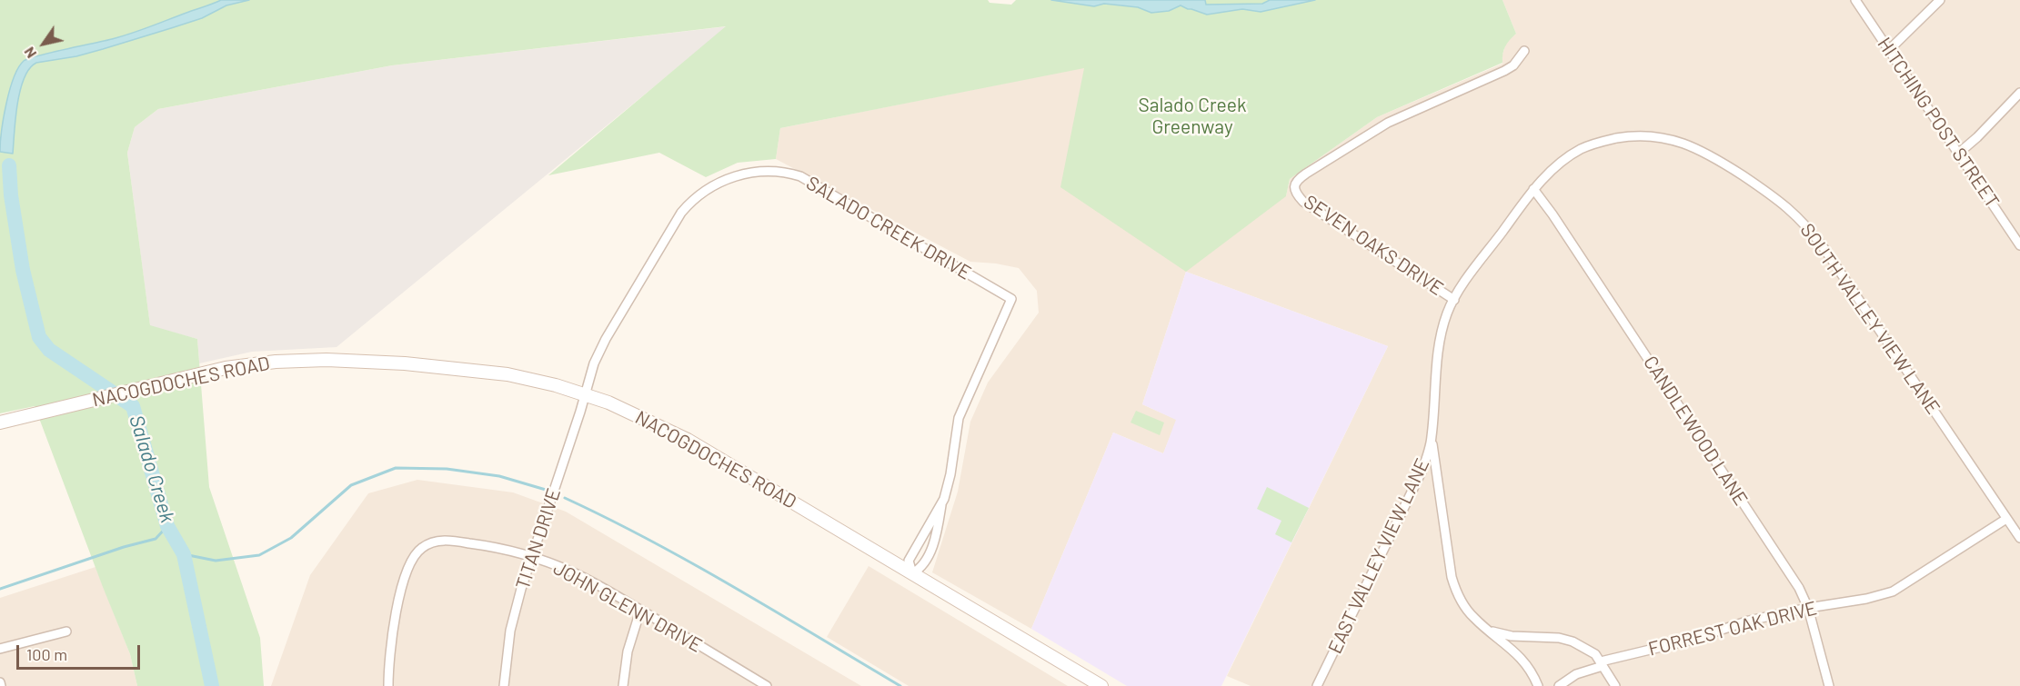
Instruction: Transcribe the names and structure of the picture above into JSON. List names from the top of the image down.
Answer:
{
  "streets": {
    "main road": ["NACOGDOCHES ROAD"],
    "street": [
      "HITCHING POST STREET",
      "SALADO CREEK DRIVE",
      "SEVEN OAKS DRIVE",
      "SOUTH VALLEY VIEW LANE",
      "CANDLEWOOD LANE",
      "TITAN DRIVE",
      "EAST VALLEY VIEW LANE",
      "JOHN GLENN DRIVE",
      "FORREST OAK DRIVE"
    ]
  },
  "crossings": [
    ["SALADO CREEK DRIVE", "NACOGDOCHES ROAD"],
    ["SALADO CREEK DRIVE", "TITAN DRIVE"],
    ["SEVEN OAKS DRIVE", "EAST VALLEY VIEW LANE"],
    ["SOUTH VALLEY VIEW LANE", "EAST VALLEY VIEW LANE"],
    ["SOUTH VALLEY VIEW LANE", "FORREST OAK DRIVE"],
    ["NACOGDOCHES ROAD", "TITAN DRIVE"],
    ["CANDLEWOOD LANE", "EAST VALLEY VIEW LANE"],
    ["CANDLEWOOD LANE", "FORREST OAK DRIVE"],
    ["TITAN DRIVE", "JOHN GLENN DRIVE"]
  ],
  "water": ["Salado Creek"],
  "parks": ["Salado Creek Greenway"],
  "scale_bar": "100 m",
  "north": "bottom left"
}
